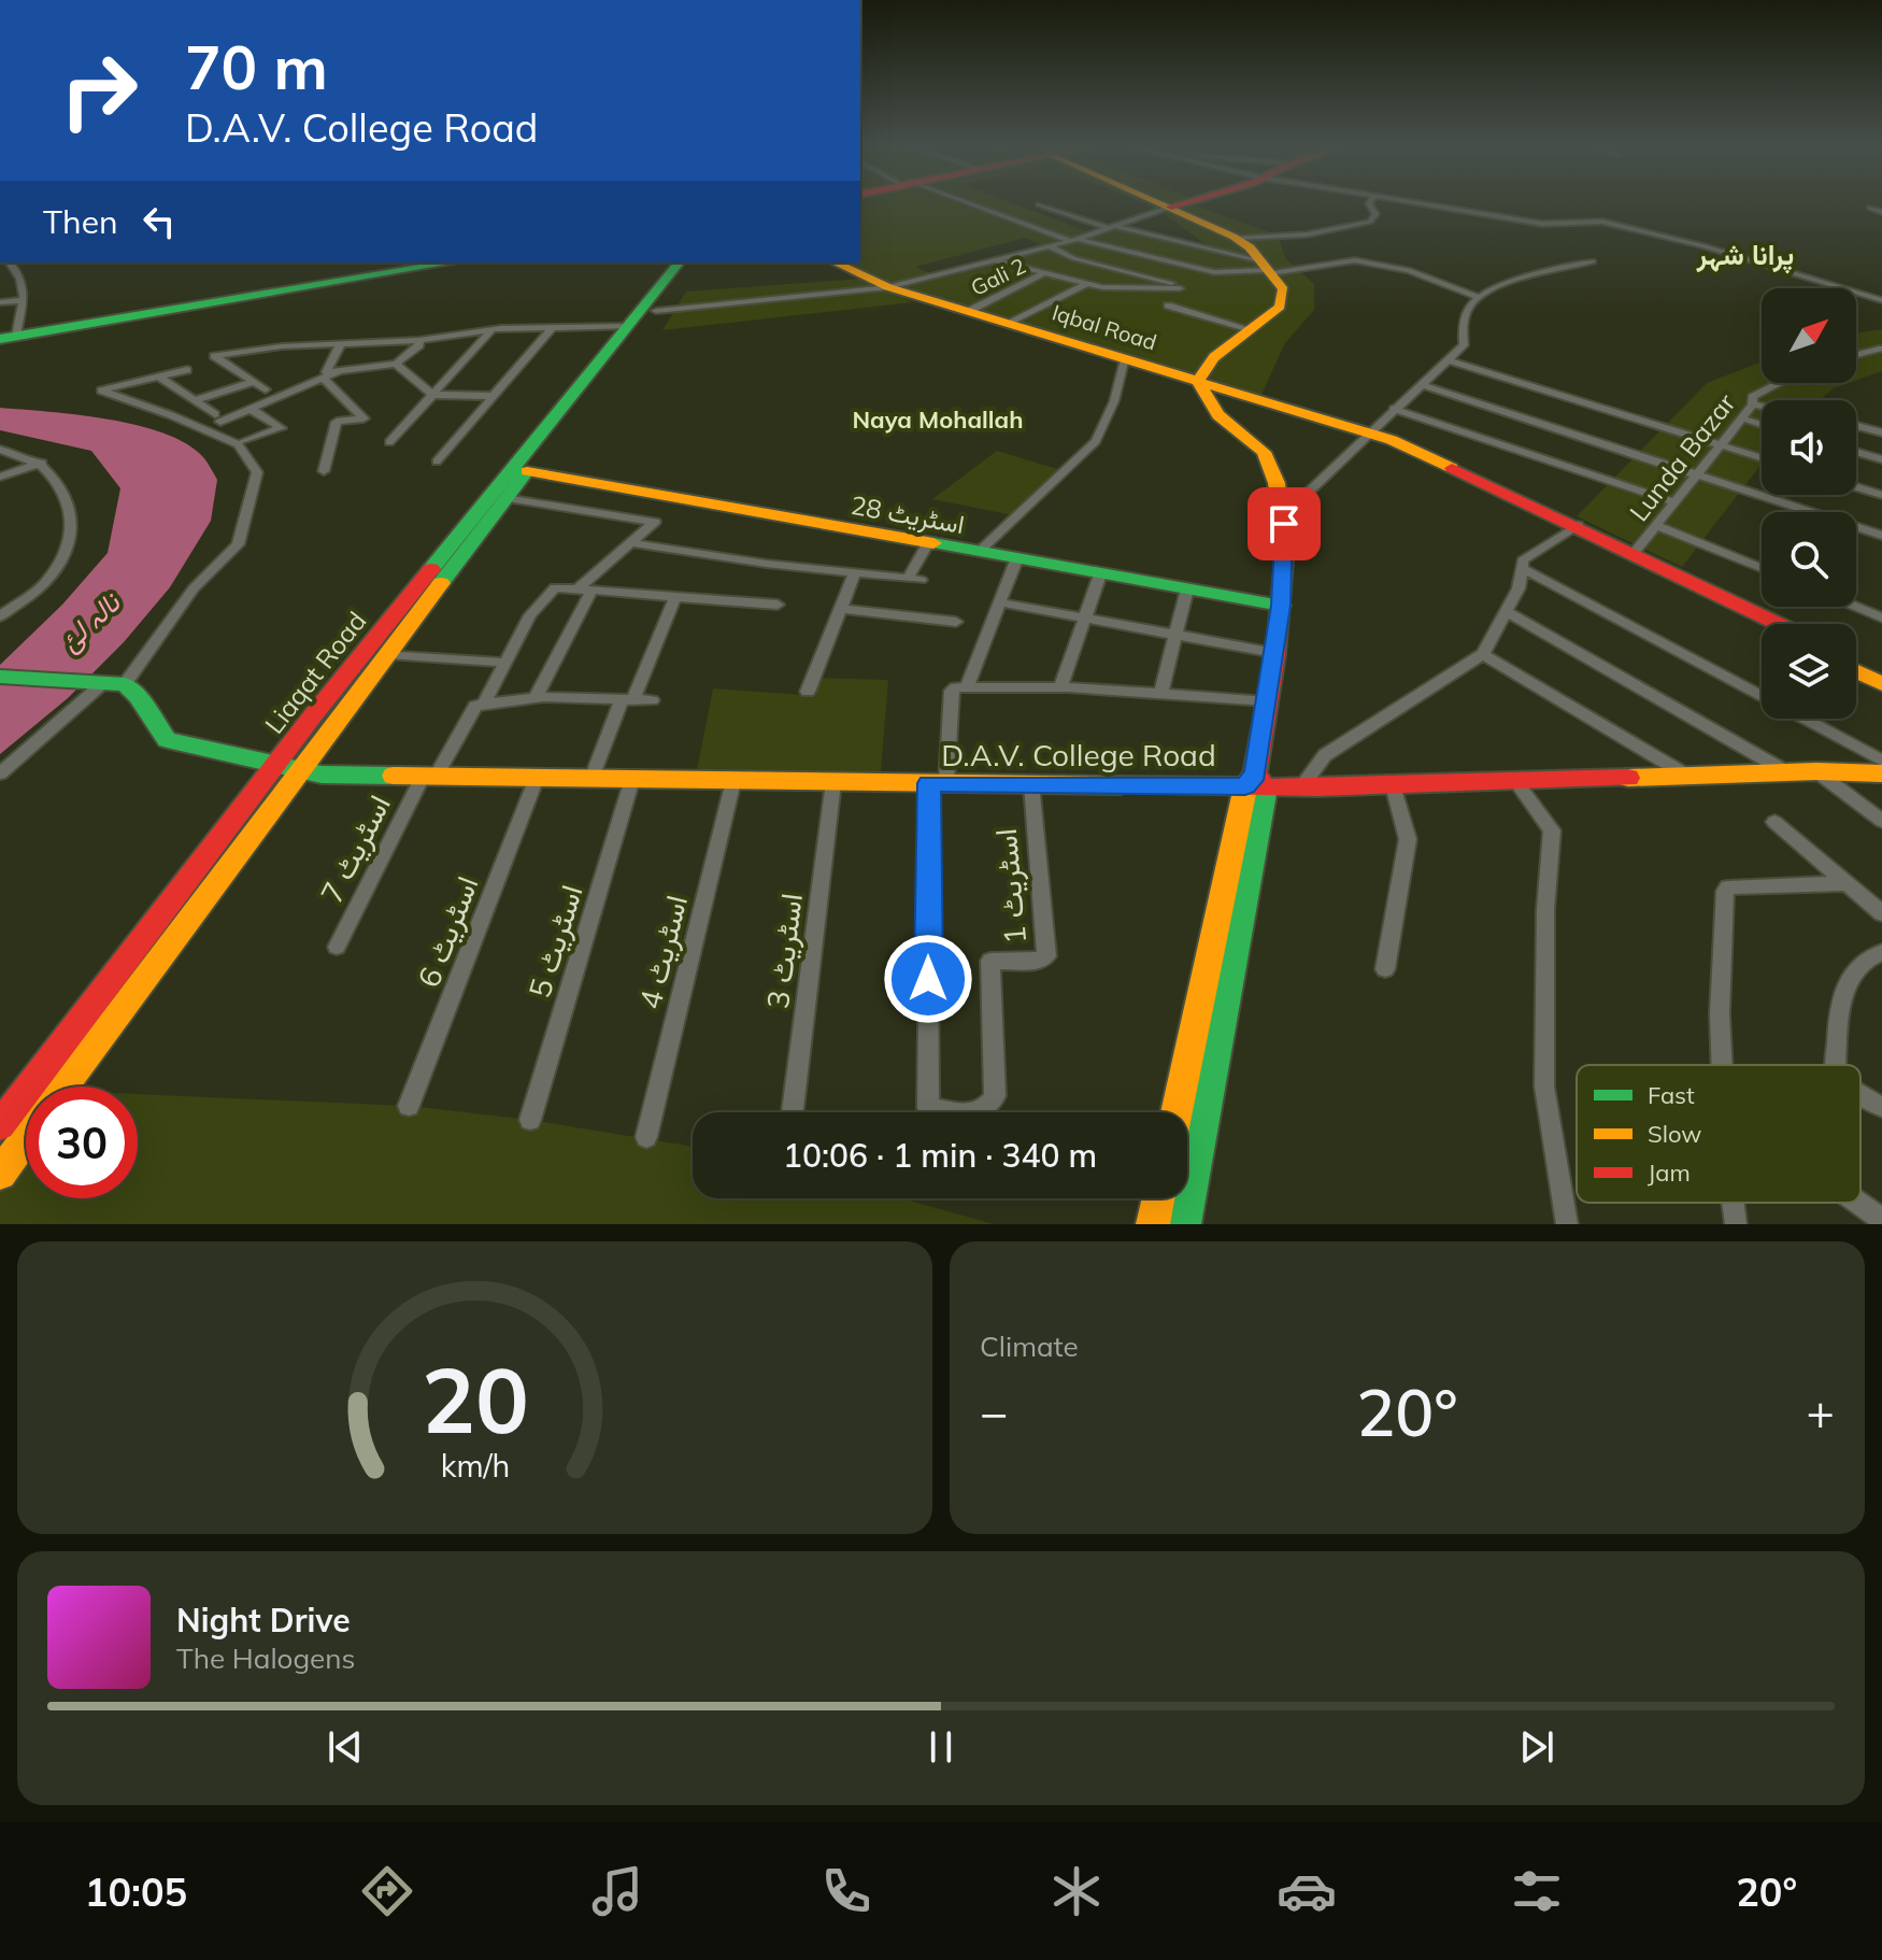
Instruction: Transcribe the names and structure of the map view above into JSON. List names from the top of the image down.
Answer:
{
  "streets": {
    "street": [
      "Gali 2",
      "Iqbal Road",
      "Lunda Bazar",
      "اسٹریٹ 28",
      "Liaqat Road",
      "D.A.V. College Road",
      "اسٹریٹ 7",
      "اسٹریٹ 1",
      "اسٹریٹ 6",
      "اسٹریٹ 5",
      "اسٹریٹ 3",
      "اسٹریٹ 4"
    ]
  },
  "crossings": [
    ["Gali 2", "Iqbal Road"],
    ["Iqbal Road", "Lunda Bazar"],
    ["اسٹریٹ 28", "Liaqat Road"],
    ["Liaqat Road", "D.A.V. College Road"],
    ["D.A.V. College Road", "اسٹریٹ 7"],
    ["D.A.V. College Road", "اسٹریٹ 1"],
    ["D.A.V. College Road", "اسٹریٹ 6"],
    ["D.A.V. College Road", "اسٹریٹ 5"],
    ["D.A.V. College Road", "اسٹریٹ 3"],
    ["D.A.V. College Road", "اسٹریٹ 4"]
  ],
  "districts": ["پرانا شہر", "Naya Mohallah"],
  "water": ["نالہ لئ"],
  "legend": ["Fast", "Slow", "Jam"],
  "north": "top right",
  "page": {
    "turn": ["70 m", "D.A.V. College Road"],
    "then": "Then",
    "limit": "30",
    "trip": "10:06 · 1 min · 340 m",
    "tile": "Climate",
    "heat": ["−", "20°", "+"],
    "song": ["Night Drive", "The Halogens"],
    "tabs": ["10:05", "20°"],
    "gauge": ["20", "km/h"]
  }
}
